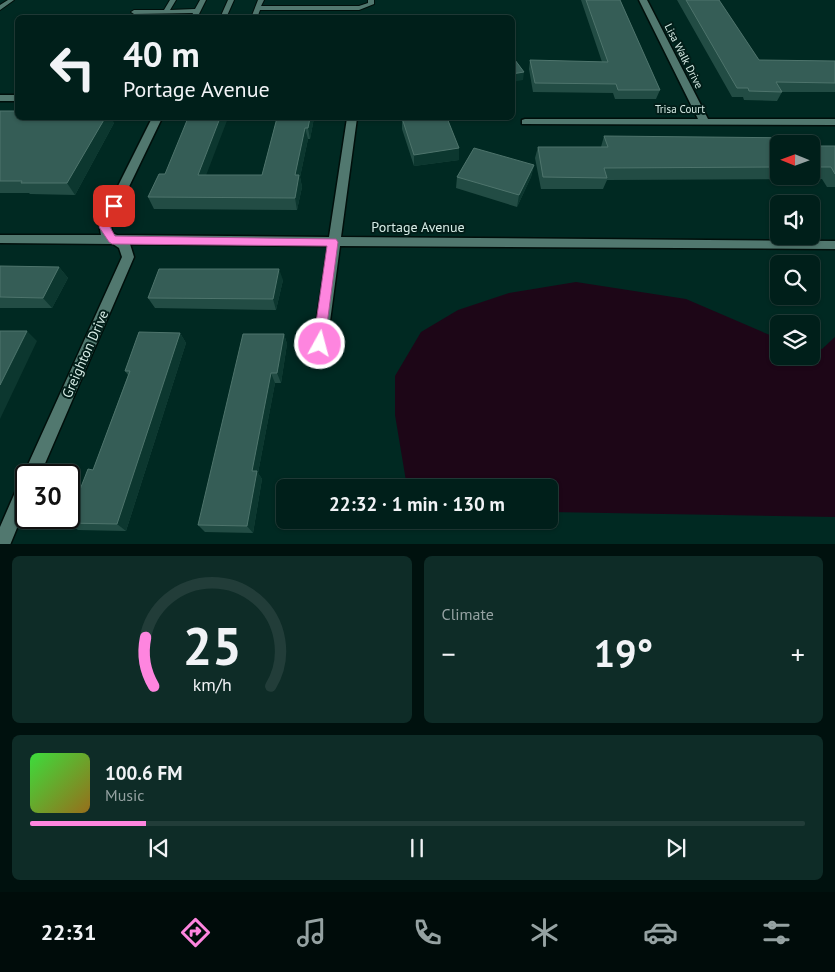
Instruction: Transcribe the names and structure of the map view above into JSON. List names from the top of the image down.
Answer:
{
  "streets": {
    "street": [
      "Lisa Walk Drive",
      "Trisa Court",
      "Portage Avenue",
      "Greighton Drive"
    ]
  },
  "crossings": [
    ["Lisa Walk Drive", "Trisa Court"],
    ["Portage Avenue", "Greighton Drive"]
  ],
  "north": "left",
  "page": {
    "turn": ["40 m", "Portage Avenue"],
    "limit": "30",
    "trip": "22:32 · 1 min · 130 m",
    "tile": "Climate",
    "heat": ["−", "19°", "+"],
    "song": ["100.6 FM", "Music"],
    "tabs": "22:31",
    "gauge": ["25", "km/h"]
  }
}
